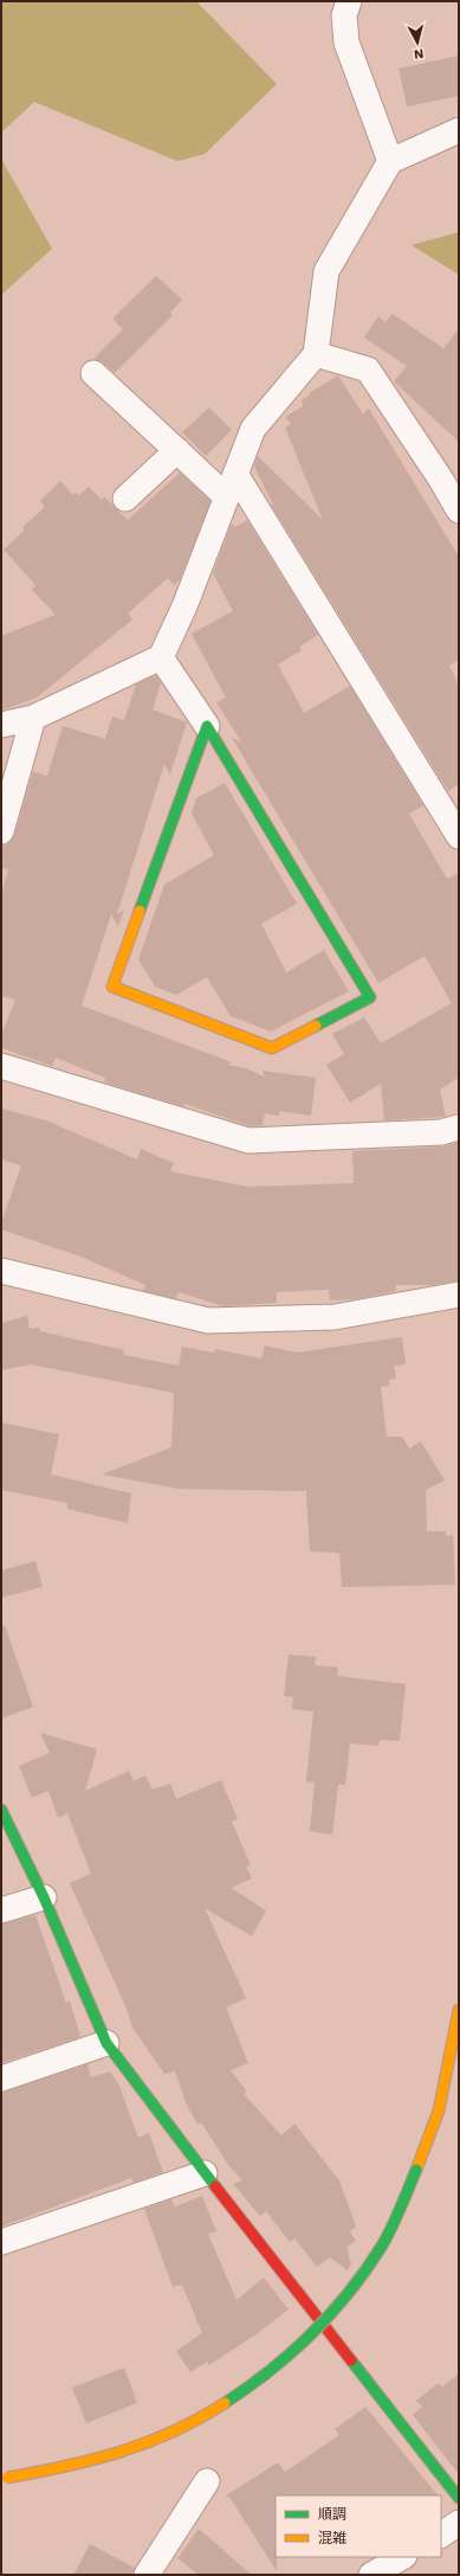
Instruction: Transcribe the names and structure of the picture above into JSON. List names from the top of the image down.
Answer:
{
  "legend": ["順調", "混雑"],
  "north": "bottom"
}
